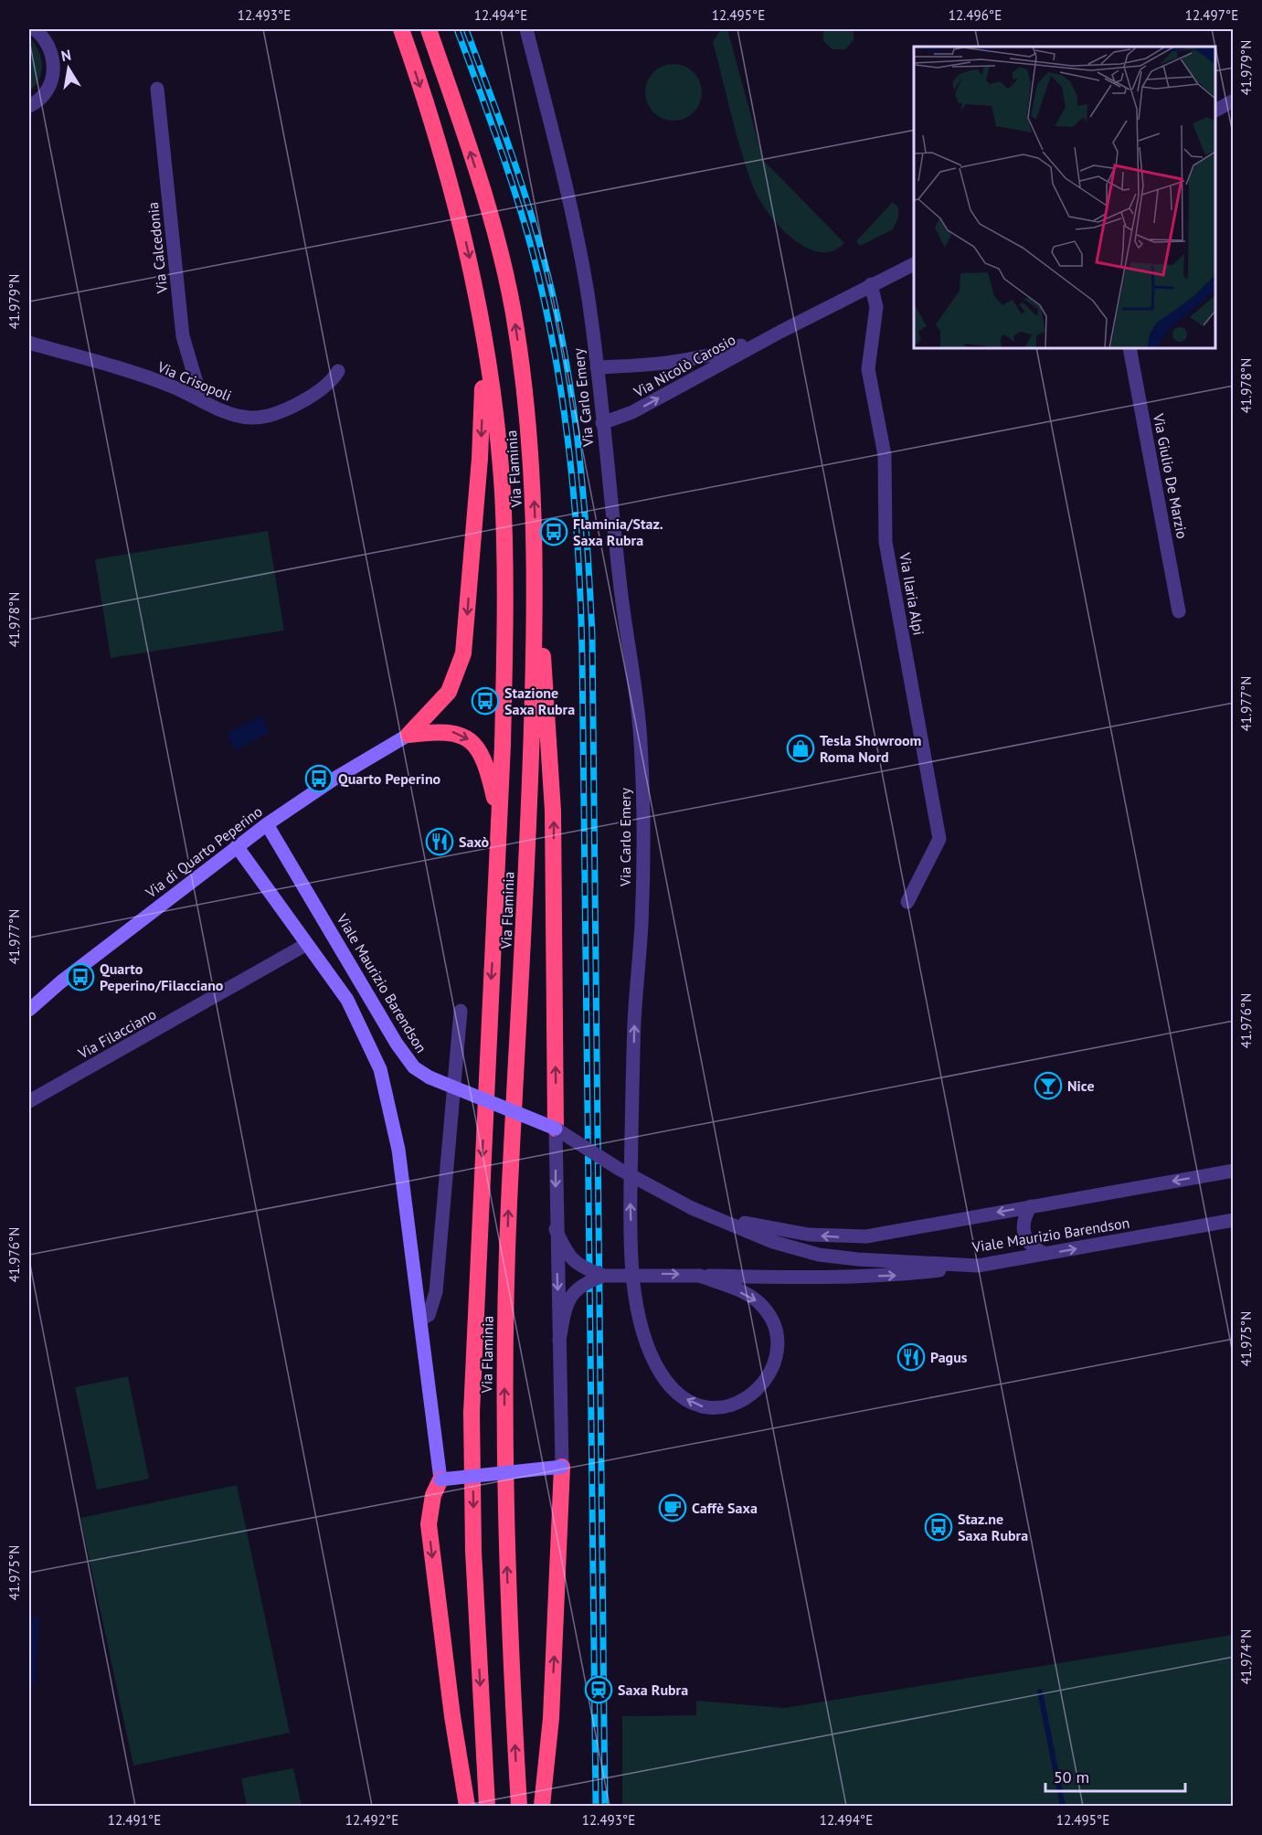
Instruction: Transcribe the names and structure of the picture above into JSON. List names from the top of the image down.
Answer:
{
  "streets": {
    "highway": ["Via Flaminia"],
    "street": [
      "Via Calcedonia",
      "Via Nicolò Carosio",
      "Via Crisopoli",
      "Via Carlo Emery",
      "Via Giulio De Marzio",
      "Via Ilaria Alpi",
      "Via di Quarto Peperino",
      "Viale Maurizio Barendson",
      "Via Filacciano"
    ]
  },
  "crossings": [
    ["Via Calcedonia", "Via Crisopoli"],
    ["Via Nicolò Carosio", "Via Carlo Emery"],
    ["Via Nicolò Carosio", "Via Ilaria Alpi"],
    ["Via di Quarto Peperino", "Viale Maurizio Barendson"]
  ],
  "places": {
    "bus stop": [
      "Flaminia/Staz. Saxa Rubra",
      "Stazione Saxa Rubra",
      "Quarto Peperino",
      "Quarto Peperino/Filacciano",
      "Staz.ne Saxa Rubra"
    ],
    "shop": ["Tesla Showroom Roma Nord"],
    "restaurant": ["Saxò", "Pagus"],
    "bar": ["Nice"],
    "cafe": ["Caffè Saxa"],
    "station": ["Saxa Rubra"]
  },
  "scale_bar": "50 m",
  "north": "top",
  "coordinates": [
    "12.493°E",
    "12.494°E",
    "12.495°E",
    "12.496°E",
    "12.497°E",
    "41.979°N",
    "41.978°N",
    "41.977°N",
    "41.976°N",
    "41.975°N",
    "41.974°N",
    "12.491°E",
    "12.492°E"
  ]
}
